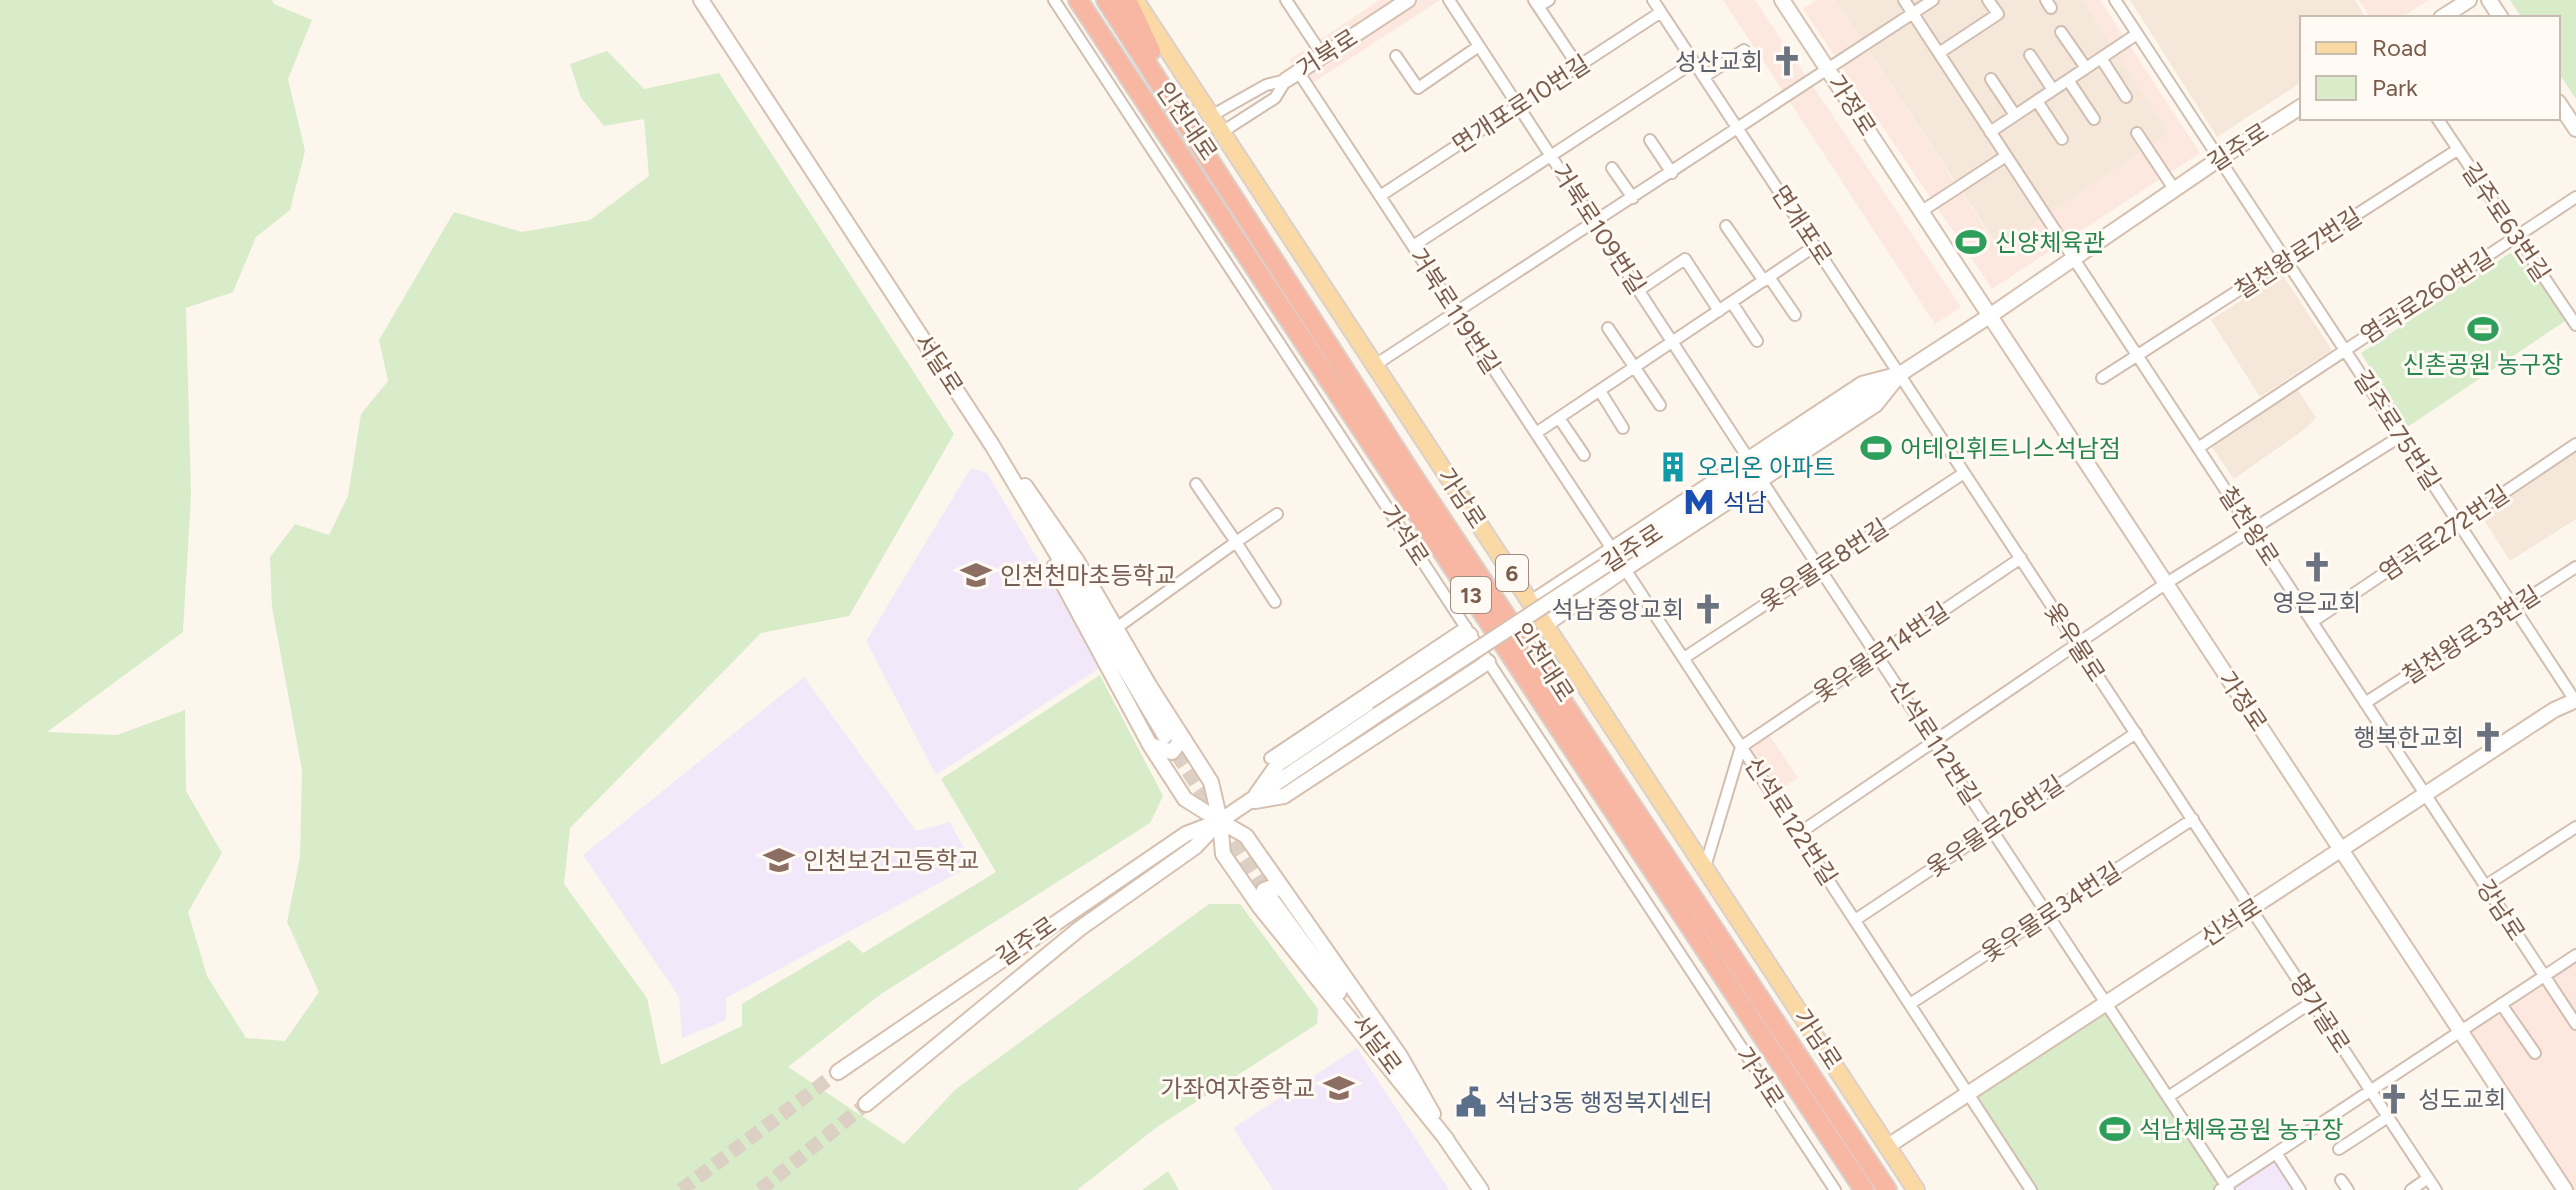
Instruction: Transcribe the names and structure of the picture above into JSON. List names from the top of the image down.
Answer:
{
  "streets": {
    "highway": ["인천대로", "13"],
    "main road": ["가남로", "6"],
    "street": [
      "거북로",
      "면개포로10번길",
      "가정로",
      "길주로",
      "길주로63번길",
      "면개포로",
      "거북로109번길",
      "칠천왕로7번길",
      "염곡로260번길",
      "거북로119번길",
      "서달로",
      "길주로75번길",
      "칠천왕로",
      "염곡로272번길",
      "가석로",
      "옻우물로8번길",
      "칠천왕로33번길",
      "옻우물로",
      "옻우물로14번길",
      "신석로112번길",
      "신석로122번길",
      "옻우물로26번길",
      "강남로",
      "옻우물로34번길",
      "신석로",
      "명가골로"
    ]
  },
  "crossings": [
    ["거북로", "거북로109번길"],
    ["거북로", "거북로119번길"],
    ["면개포로10번길", "면개포로"],
    ["면개포로10번길", "거북로109번길"],
    ["면개포로10번길", "거북로119번길"],
    ["가정로", "길주로"],
    ["가정로", "신석로"],
    ["길주로", "면개포로"],
    ["길주로", "길주로75번길"],
    ["길주로", "칠천왕로"],
    ["길주로", "가석로"],
    ["길주로", "옻우물로"],
    ["길주로63번길", "칠천왕로7번길"],
    ["길주로63번길", "염곡로260번길"],
    ["면개포로", "옻우물로"],
    ["칠천왕로7번길", "길주로75번길"],
    ["칠천왕로7번길", "칠천왕로"],
    ["염곡로260번길", "길주로75번길"],
    ["염곡로260번길", "칠천왕로"],
    ["거북로119번길", "신석로122번길"],
    ["길주로75번길", "염곡로272번길"],
    ["길주로75번길", "칠천왕로33번길"],
    ["길주로75번길", "신석로"],
    ["가남로", "신석로"],
    ["칠천왕로", "염곡로272번길"],
    ["칠천왕로", "칠천왕로33번길"],
    ["칠천왕로", "강남로"],
    ["칠천왕로", "신석로"],
    ["옻우물로8번길", "옻우물로"],
    ["옻우물로8번길", "신석로112번길"],
    ["옻우물로8번길", "신석로122번길"],
    ["옻우물로", "옻우물로14번길"],
    ["옻우물로", "옻우물로26번길"],
    ["옻우물로", "옻우물로34번길"],
    ["옻우물로", "신석로"],
    ["옻우물로", "명가골로"],
    ["옻우물로14번길", "신석로112번길"],
    ["옻우물로14번길", "신석로122번길"],
    ["신석로112번길", "옻우물로26번길"],
    ["신석로112번길", "옻우물로34번길"],
    ["신석로112번길", "신석로"],
    ["신석로122번길", "옻우물로26번길"],
    ["신석로122번길", "옻우물로34번길"],
    ["신석로122번길", "신석로"],
    ["강남로", "신석로"],
    ["신석로", "명가골로"]
  ],
  "places": {
    "church": [
      "성산교회",
      "영은교회",
      "석남중앙교회",
      "행복한교회",
      "성도교회"
    ],
    "sports": [
      "신양체육관",
      "신촌공원 농구장",
      "어테인휘트니스석남점",
      "석남체육공원 농구장"
    ],
    "building": ["오리온 아파트"],
    "metro station": ["석남"],
    "school or university": ["인천천마초등학교", "인천보건고등학교", "가좌여자중학교"],
    "public building": ["석남3동 행정복지센터"]
  },
  "legend": ["Road", "Park"]
}
